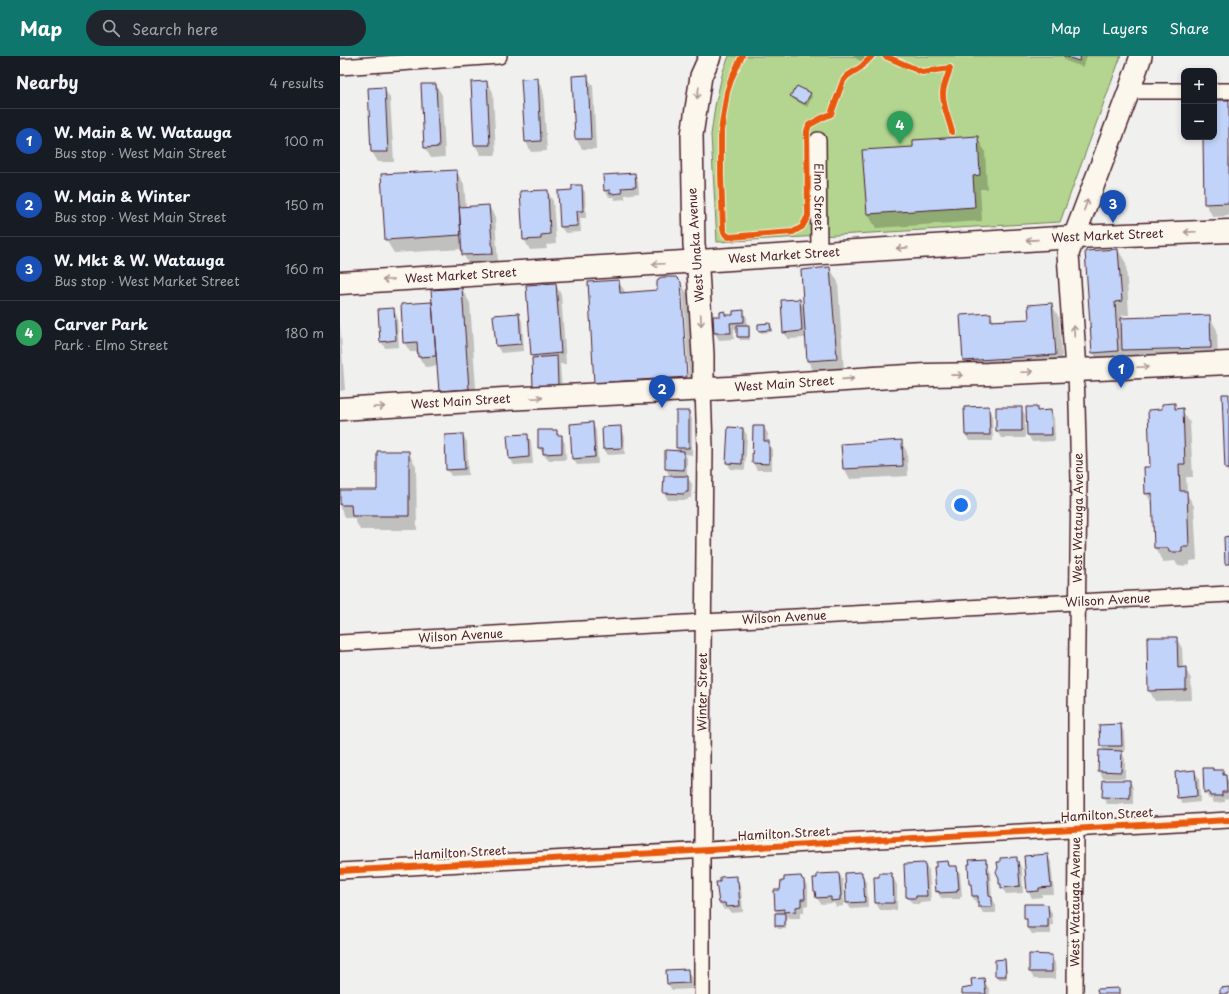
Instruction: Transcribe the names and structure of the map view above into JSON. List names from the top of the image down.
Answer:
{
  "streets": {
    "main road": [
      "West Market Street",
      "West Unaka Avenue",
      "West Main Street",
      "West Watauga Avenue"
    ],
    "street": [
      "Elmo Street",
      "Wilson Avenue",
      "Winter Street",
      "Hamilton Street"
    ]
  },
  "crossings": [
    ["Elmo Street", "West Market Street"],
    ["West Market Street", "West Unaka Avenue"],
    ["West Market Street", "West Watauga Avenue"],
    ["West Unaka Avenue", "West Main Street"],
    ["West Unaka Avenue", "Winter Street"],
    ["West Main Street", "West Watauga Avenue"],
    ["West Main Street", "Winter Street"],
    ["West Watauga Avenue", "Wilson Avenue"],
    ["West Watauga Avenue", "Hamilton Street"],
    ["Wilson Avenue", "Winter Street"],
    ["Winter Street", "Hamilton Street"]
  ],
  "one_way": ["West Market Street", "West Unaka Avenue", "West Main Street"],
  "page": {
    "header": "Map",
    "search": "Search here",
    "nav": ["Map", "Layers", "Share"],
    "heading": ["Nearby", "4 results"],
    "map_buttons": ["+", "−"],
    "list": [
      {
        "mark": "1",
        "name": "W. Main & W. Watauga",
        "note": "Bus stop · West Main Street",
        "value": "100 m"
      },
      {
        "mark": "2",
        "name": "W. Main & Winter",
        "note": "Bus stop · West Main Street",
        "value": "150 m"
      },
      {
        "mark": "3",
        "name": "W. Mkt & W. Watauga",
        "note": "Bus stop · West Market Street",
        "value": "160 m"
      },
      {
        "mark": "4",
        "name": "Carver Park",
        "note": "Park · Elmo Street",
        "value": "180 m"
      }
    ],
    "pins": [
      "4",
      "3",
      "1",
      "2"
    ]
  }
}
